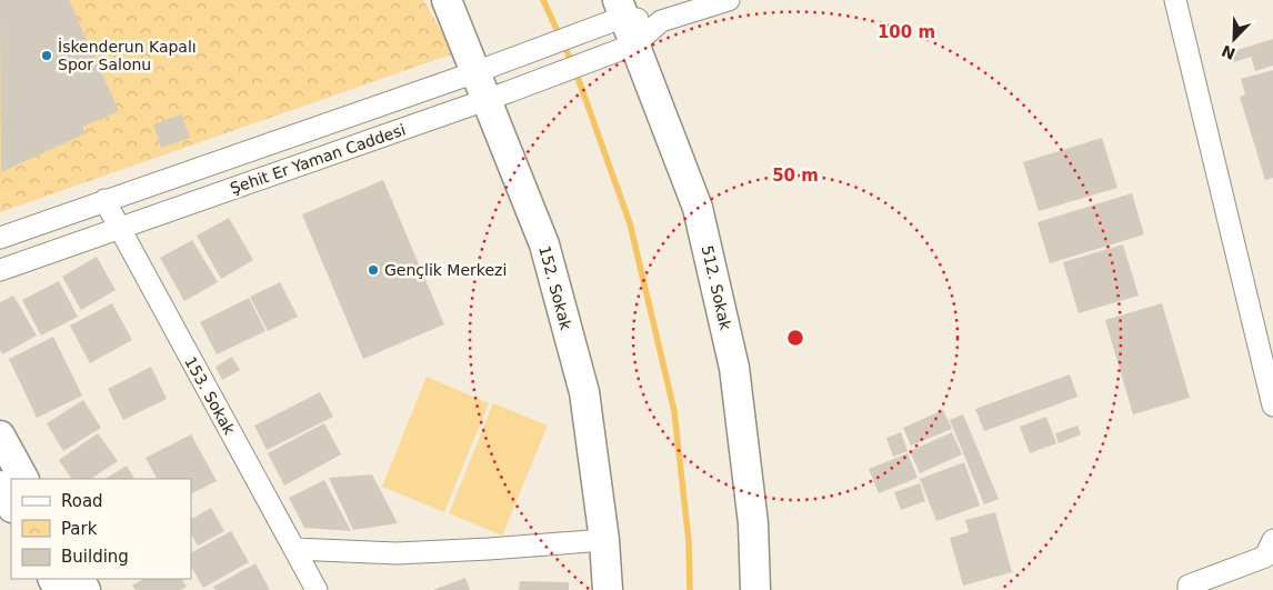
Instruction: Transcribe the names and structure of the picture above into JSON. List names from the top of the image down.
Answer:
{
  "streets": {
    "street": [
      "Şehit Er Yaman Caddesi",
      "152. Sokak",
      "512. Sokak",
      "153. Sokak"
    ]
  },
  "crossings": [
    ["Şehit Er Yaman Caddesi", "152. Sokak"],
    ["Şehit Er Yaman Caddesi", "512. Sokak"],
    ["Şehit Er Yaman Caddesi", "153. Sokak"]
  ],
  "places": ["İskenderun Kapalı Spor Salonu", "Gençlik Merkezi"],
  "legend": ["Road", "Park", "Building"],
  "north": "bottom left",
  "rings": ["100 m", "50 m"]
}
